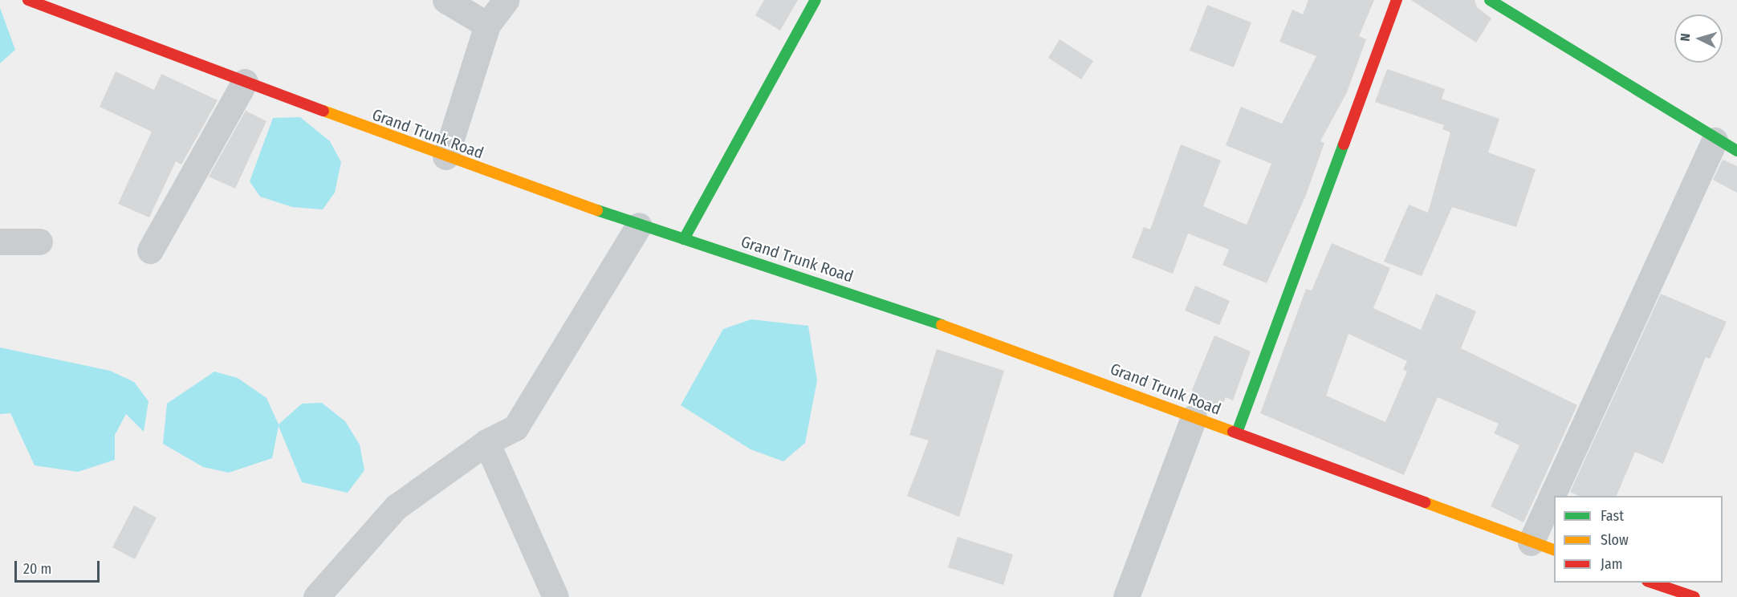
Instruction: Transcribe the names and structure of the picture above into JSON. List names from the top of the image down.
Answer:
{
  "streets": {
    "main road": ["Grand Trunk Road"]
  },
  "legend": ["Fast", "Slow", "Jam"],
  "scale_bar": "20 m",
  "north": "left"
}
